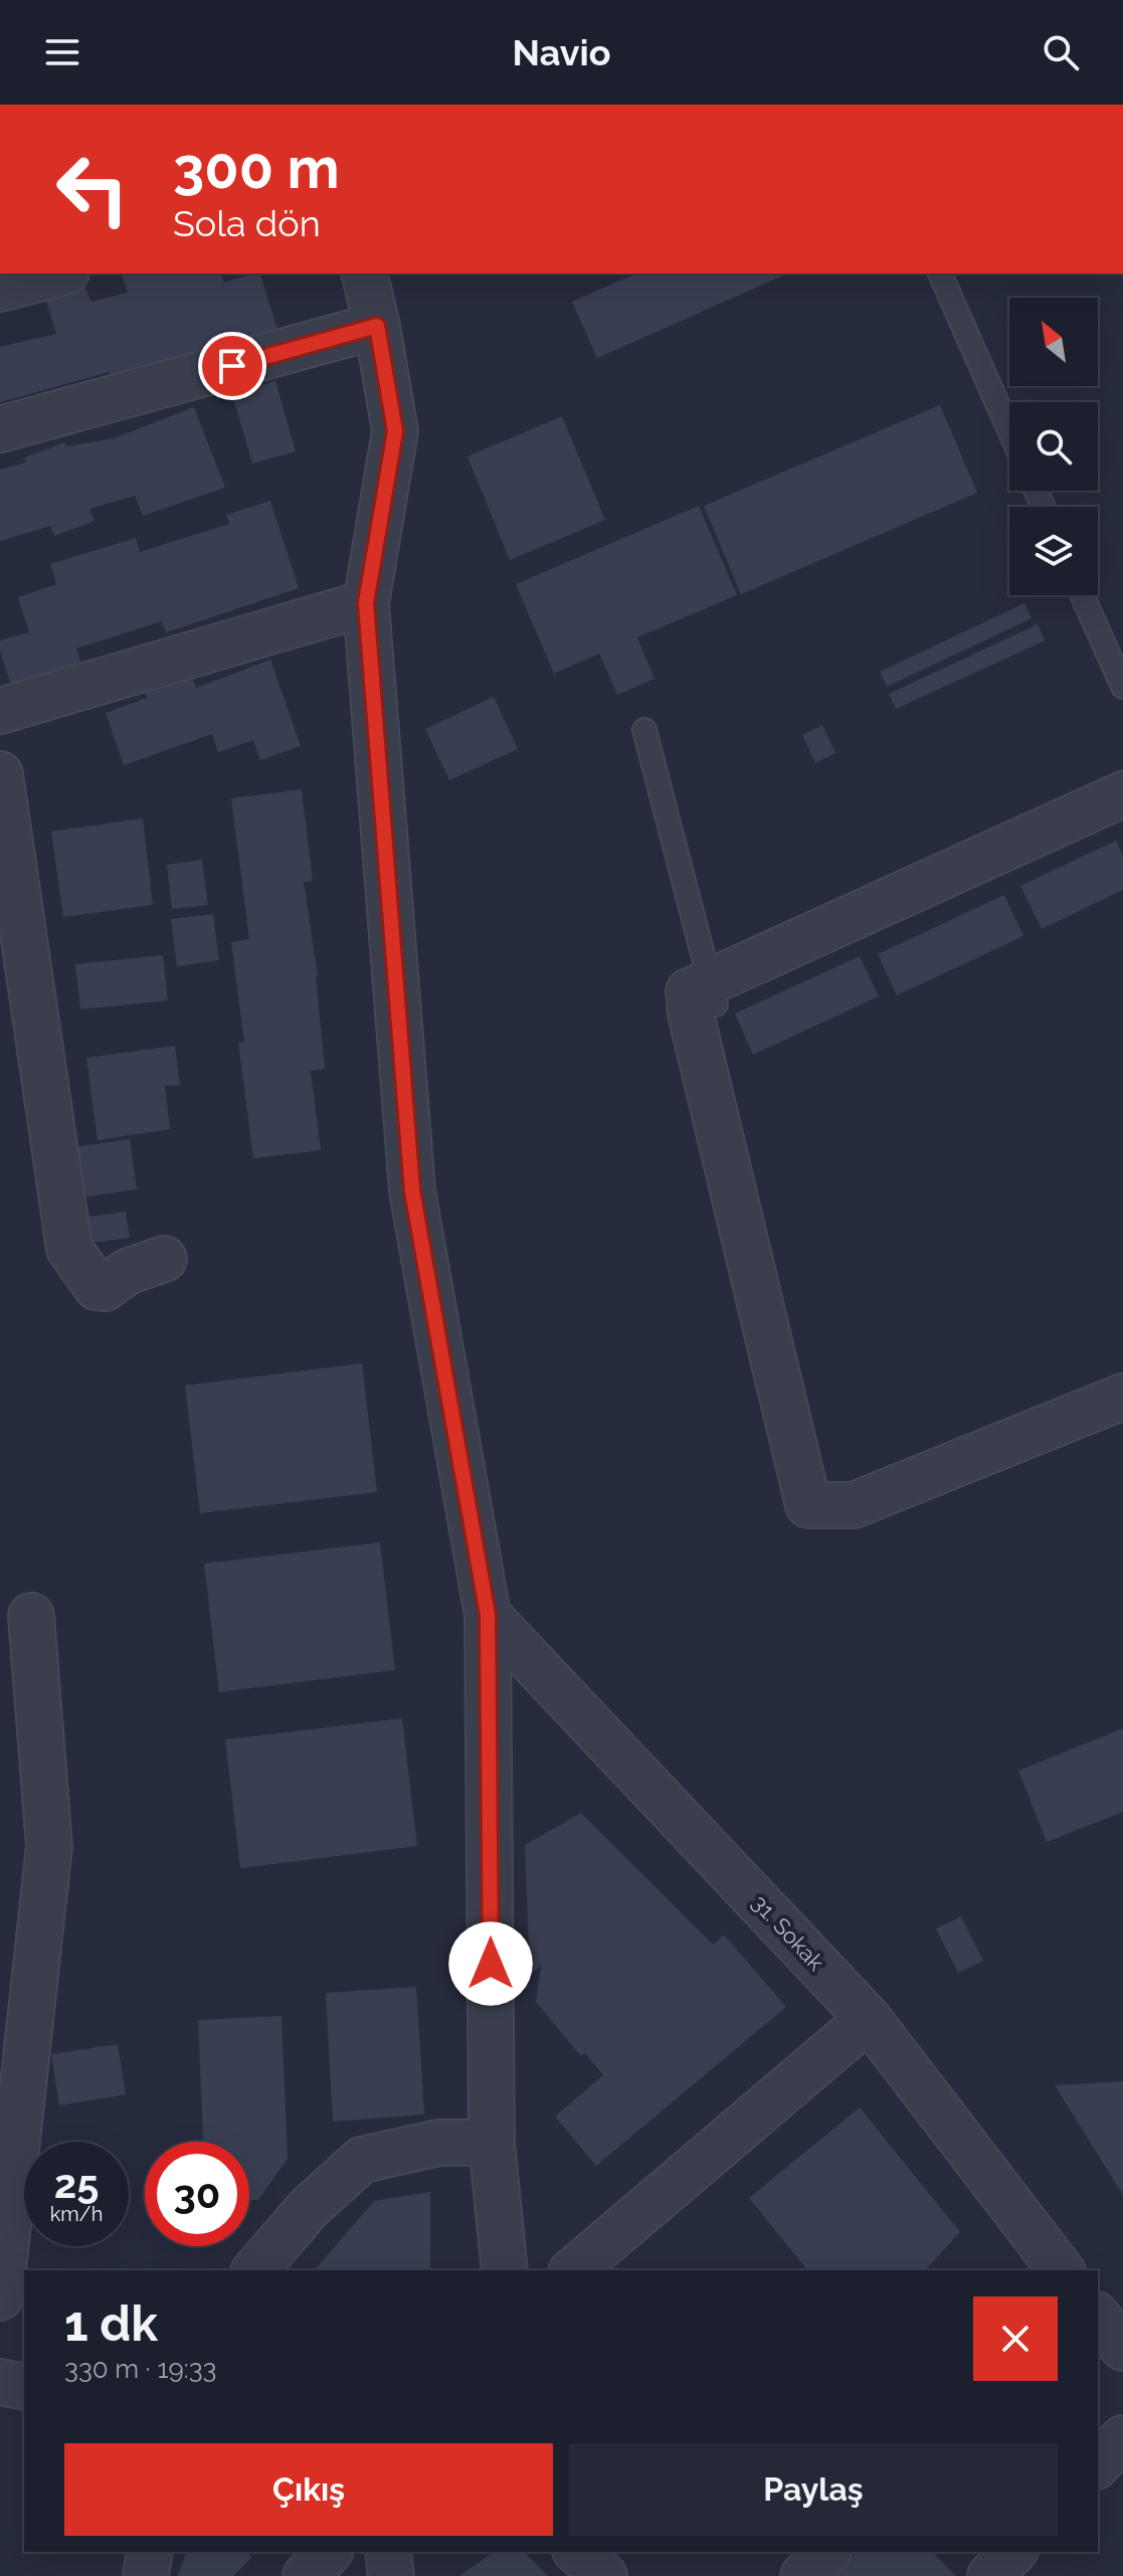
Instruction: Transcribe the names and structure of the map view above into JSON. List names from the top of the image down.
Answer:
{
  "streets": {
    "street": ["31. Sokak"]
  },
  "north": "top left",
  "page": {
    "header": "Navio",
    "turn": ["300 m", "Sola dön"],
    "speed": "25 km/h",
    "limit": "30",
    "heading": ["1 dk", "330 m · 19:33"],
    "buttons": ["Çıkış", "Paylaş"]
  }
}
